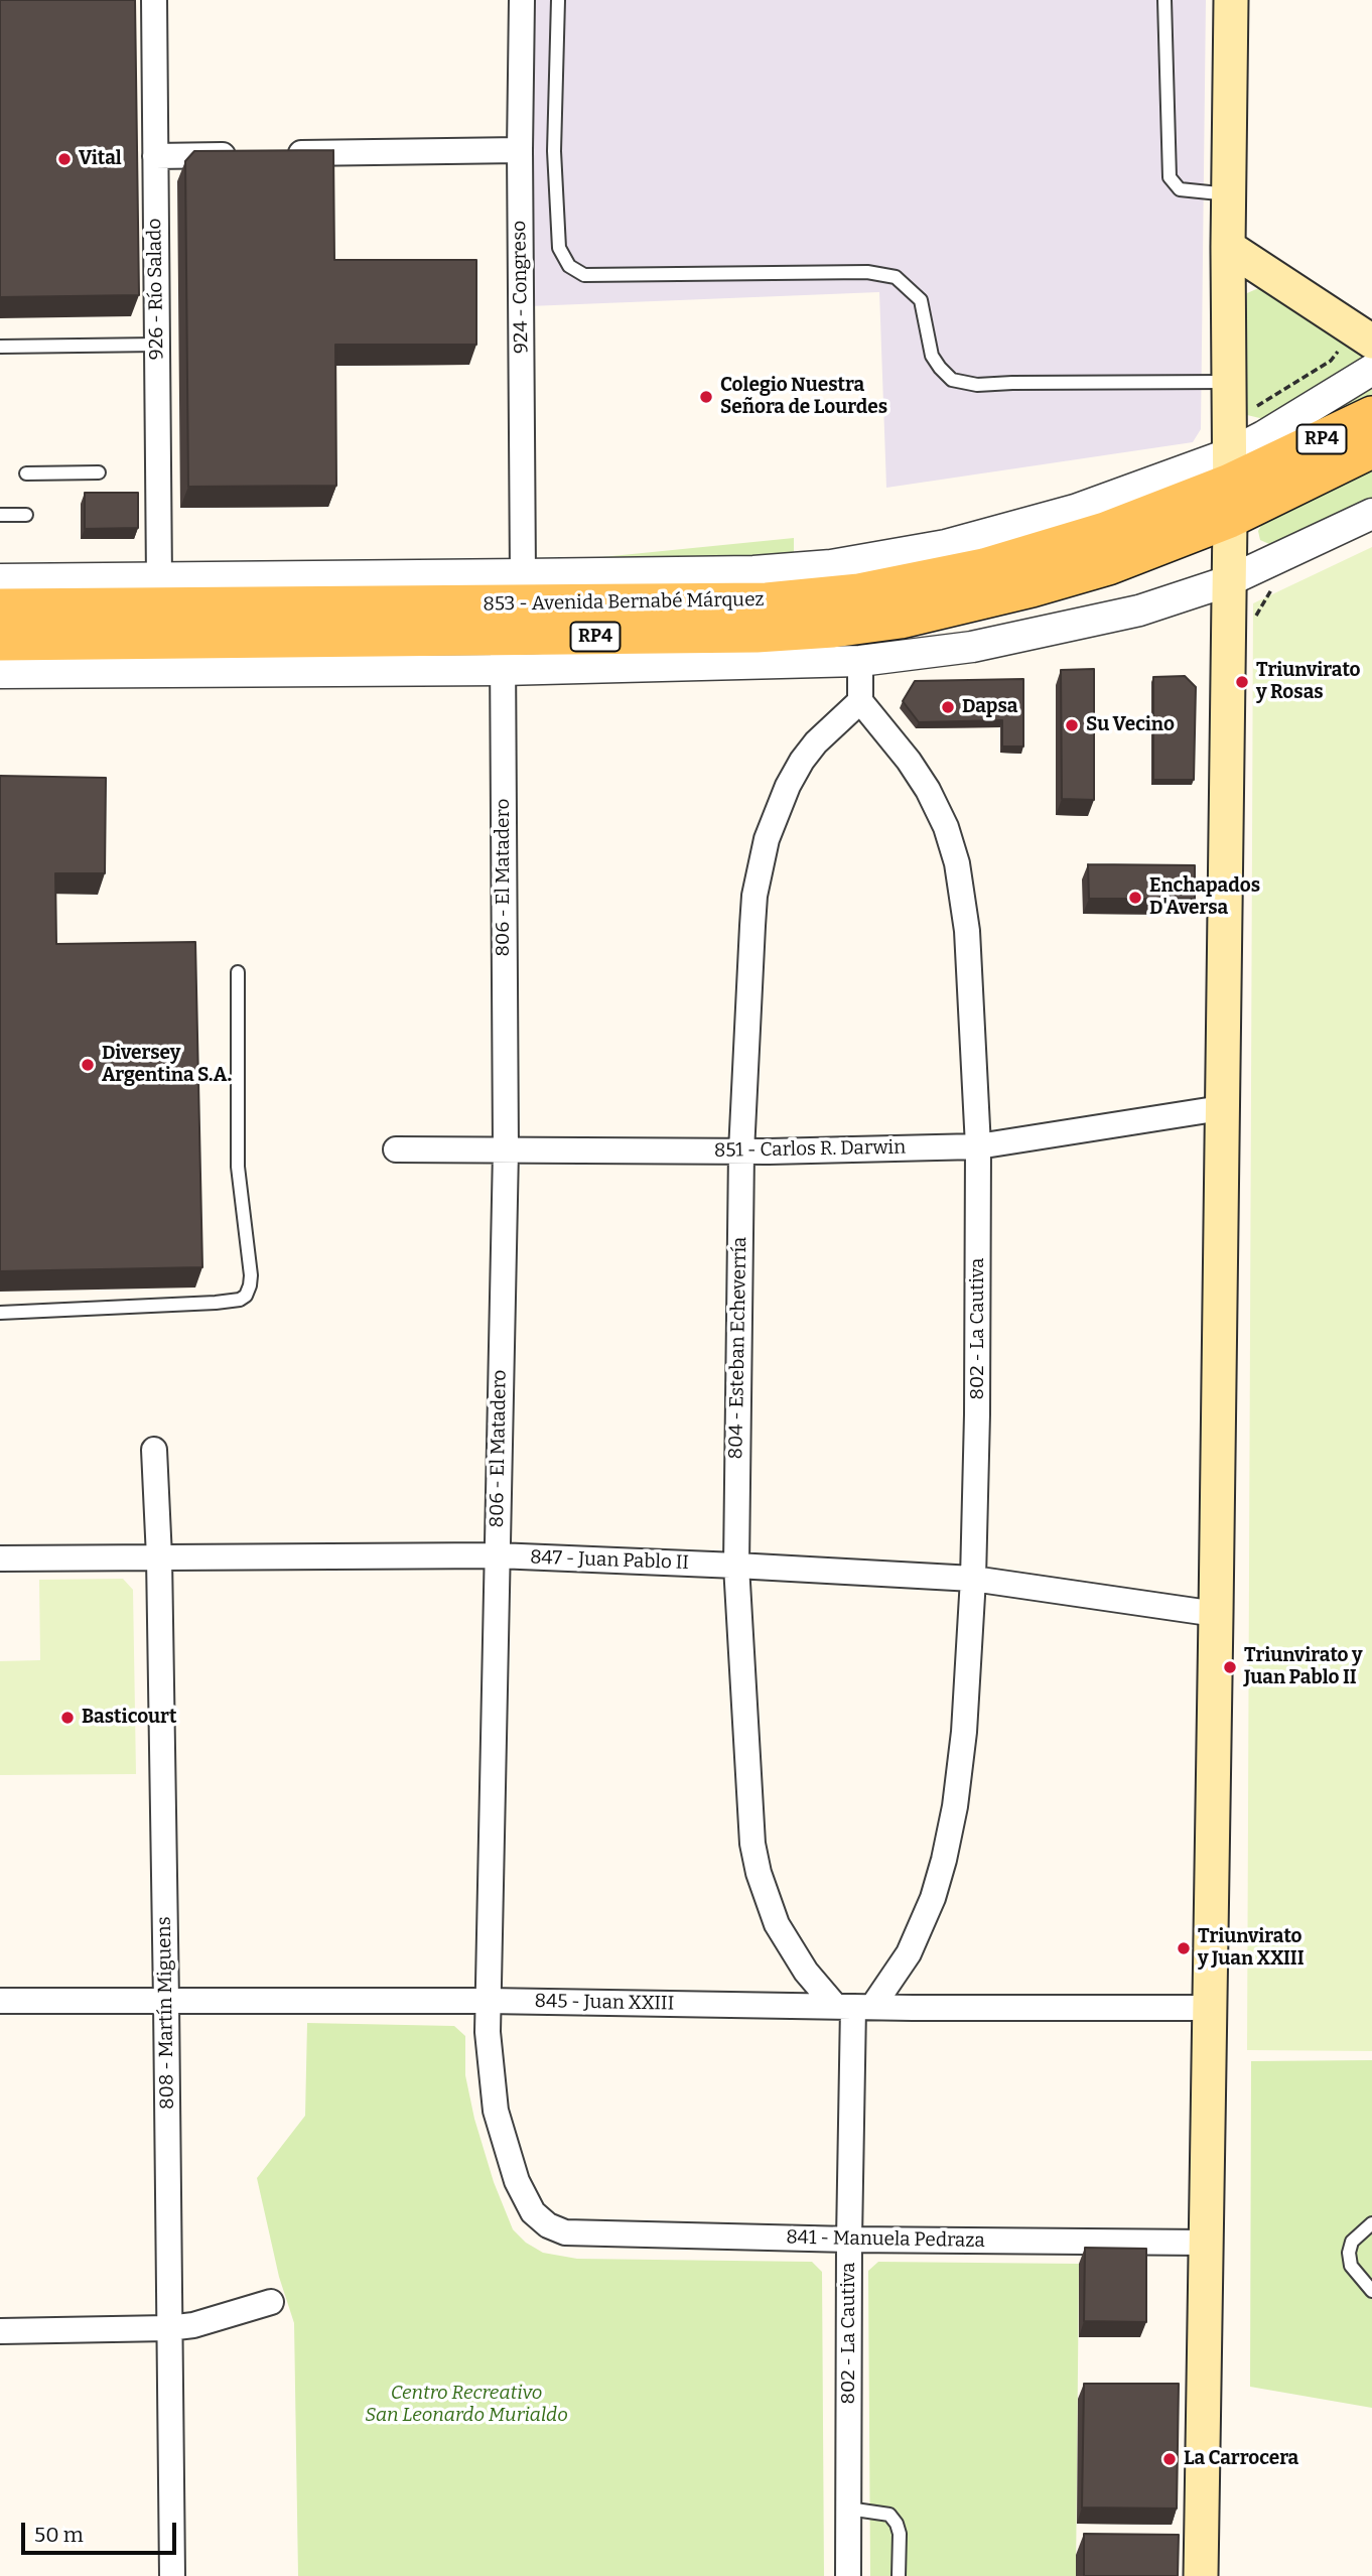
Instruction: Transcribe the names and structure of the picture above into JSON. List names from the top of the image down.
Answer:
{
  "streets": {
    "main road": ["RP4", "853 - Avenida Bernabé Márquez"],
    "street": [
      "924 - Congreso",
      "926 - Río Salado",
      "806 - El Matadero",
      "851 - Carlos R. Darwin",
      "802 - La Cautiva",
      "804 - Esteban Echeverría",
      "847 - Juan Pablo II",
      "845 - Juan XXIII",
      "808 - Martín Miguens",
      "841 - Manuela Pedraza"
    ]
  },
  "crossings": [
    ["924 - Congreso", "853 - Avenida Bernabé Márquez"],
    ["926 - Río Salado", "853 - Avenida Bernabé Márquez"],
    ["RP4", "853 - Avenida Bernabé Márquez"],
    ["853 - Avenida Bernabé Márquez", "806 - El Matadero"],
    ["806 - El Matadero", "851 - Carlos R. Darwin"],
    ["806 - El Matadero", "847 - Juan Pablo II"],
    ["806 - El Matadero", "845 - Juan XXIII"],
    ["806 - El Matadero", "841 - Manuela Pedraza"],
    ["851 - Carlos R. Darwin", "802 - La Cautiva"],
    ["851 - Carlos R. Darwin", "804 - Esteban Echeverría"],
    ["802 - La Cautiva", "804 - Esteban Echeverría"],
    ["802 - La Cautiva", "847 - Juan Pablo II"],
    ["802 - La Cautiva", "845 - Juan XXIII"],
    ["802 - La Cautiva", "841 - Manuela Pedraza"],
    ["804 - Esteban Echeverría", "847 - Juan Pablo II"],
    ["804 - Esteban Echeverría", "845 - Juan XXIII"],
    ["847 - Juan Pablo II", "808 - Martín Miguens"],
    ["845 - Juan XXIII", "808 - Martín Miguens"]
  ],
  "parks": ["Centro Recreativo San Leonardo Murialdo"],
  "places": [
    "Vital",
    "Colegio Nuestra Señora de Lourdes",
    "Triunvirato y Rosas",
    "Dapsa",
    "Su Vecino",
    "Enchapados D'Aversa",
    "Diversey Argentina S.A.",
    "Triunvirato y Juan Pablo II",
    "Basticourt",
    "Triunvirato y Juan XXIII",
    "La Carrocera"
  ],
  "scale_bar": "50 m"
}
